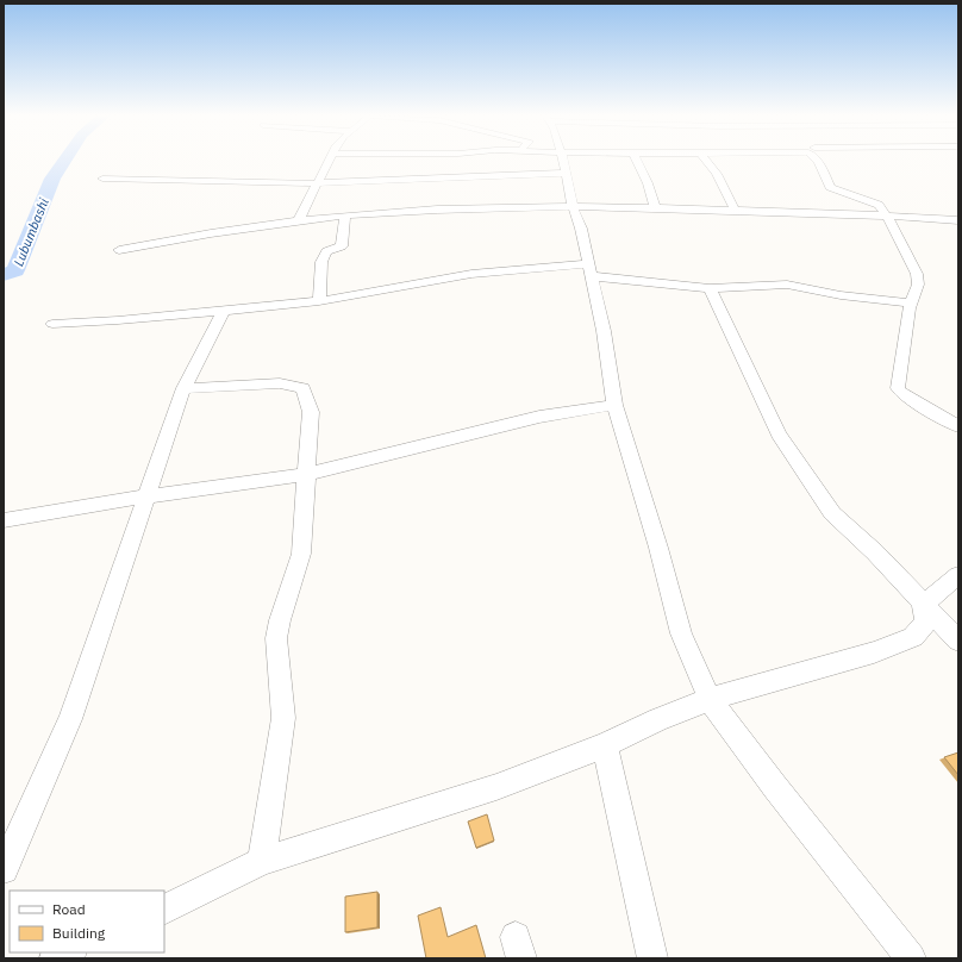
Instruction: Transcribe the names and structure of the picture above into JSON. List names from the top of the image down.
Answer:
{
  "water": ["Lubumbashi"],
  "legend": ["Road", "Building"]
}
